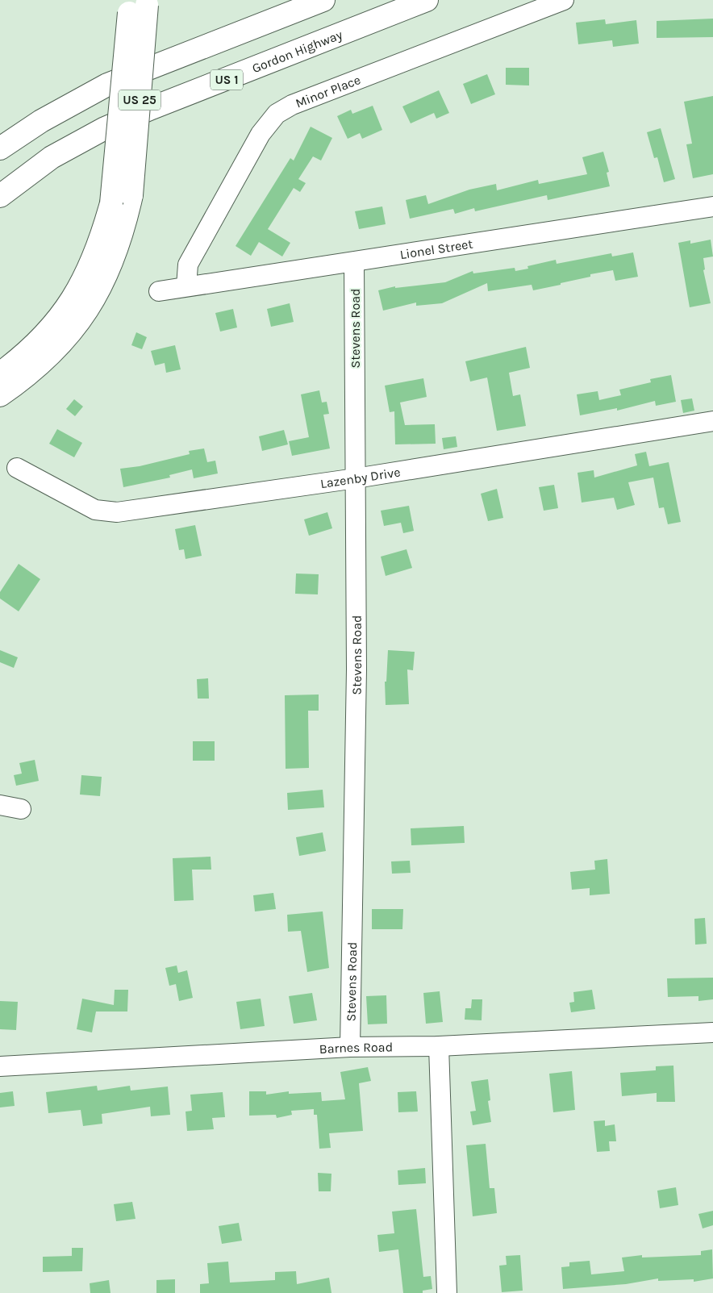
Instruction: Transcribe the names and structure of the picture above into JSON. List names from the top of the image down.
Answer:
{
  "streets": {
    "highway": ["Gordon Highway", "US 1", "US 25"],
    "street": [
      "Minor Place",
      "Lionel Street",
      "Stevens Road",
      "Lazenby Drive",
      "Barnes Road"
    ]
  },
  "crossings": [
    ["Minor Place", "Lionel Street"],
    ["Lionel Street", "Stevens Road"],
    ["Stevens Road", "Lazenby Drive"],
    ["Stevens Road", "Barnes Road"]
  ]
}
